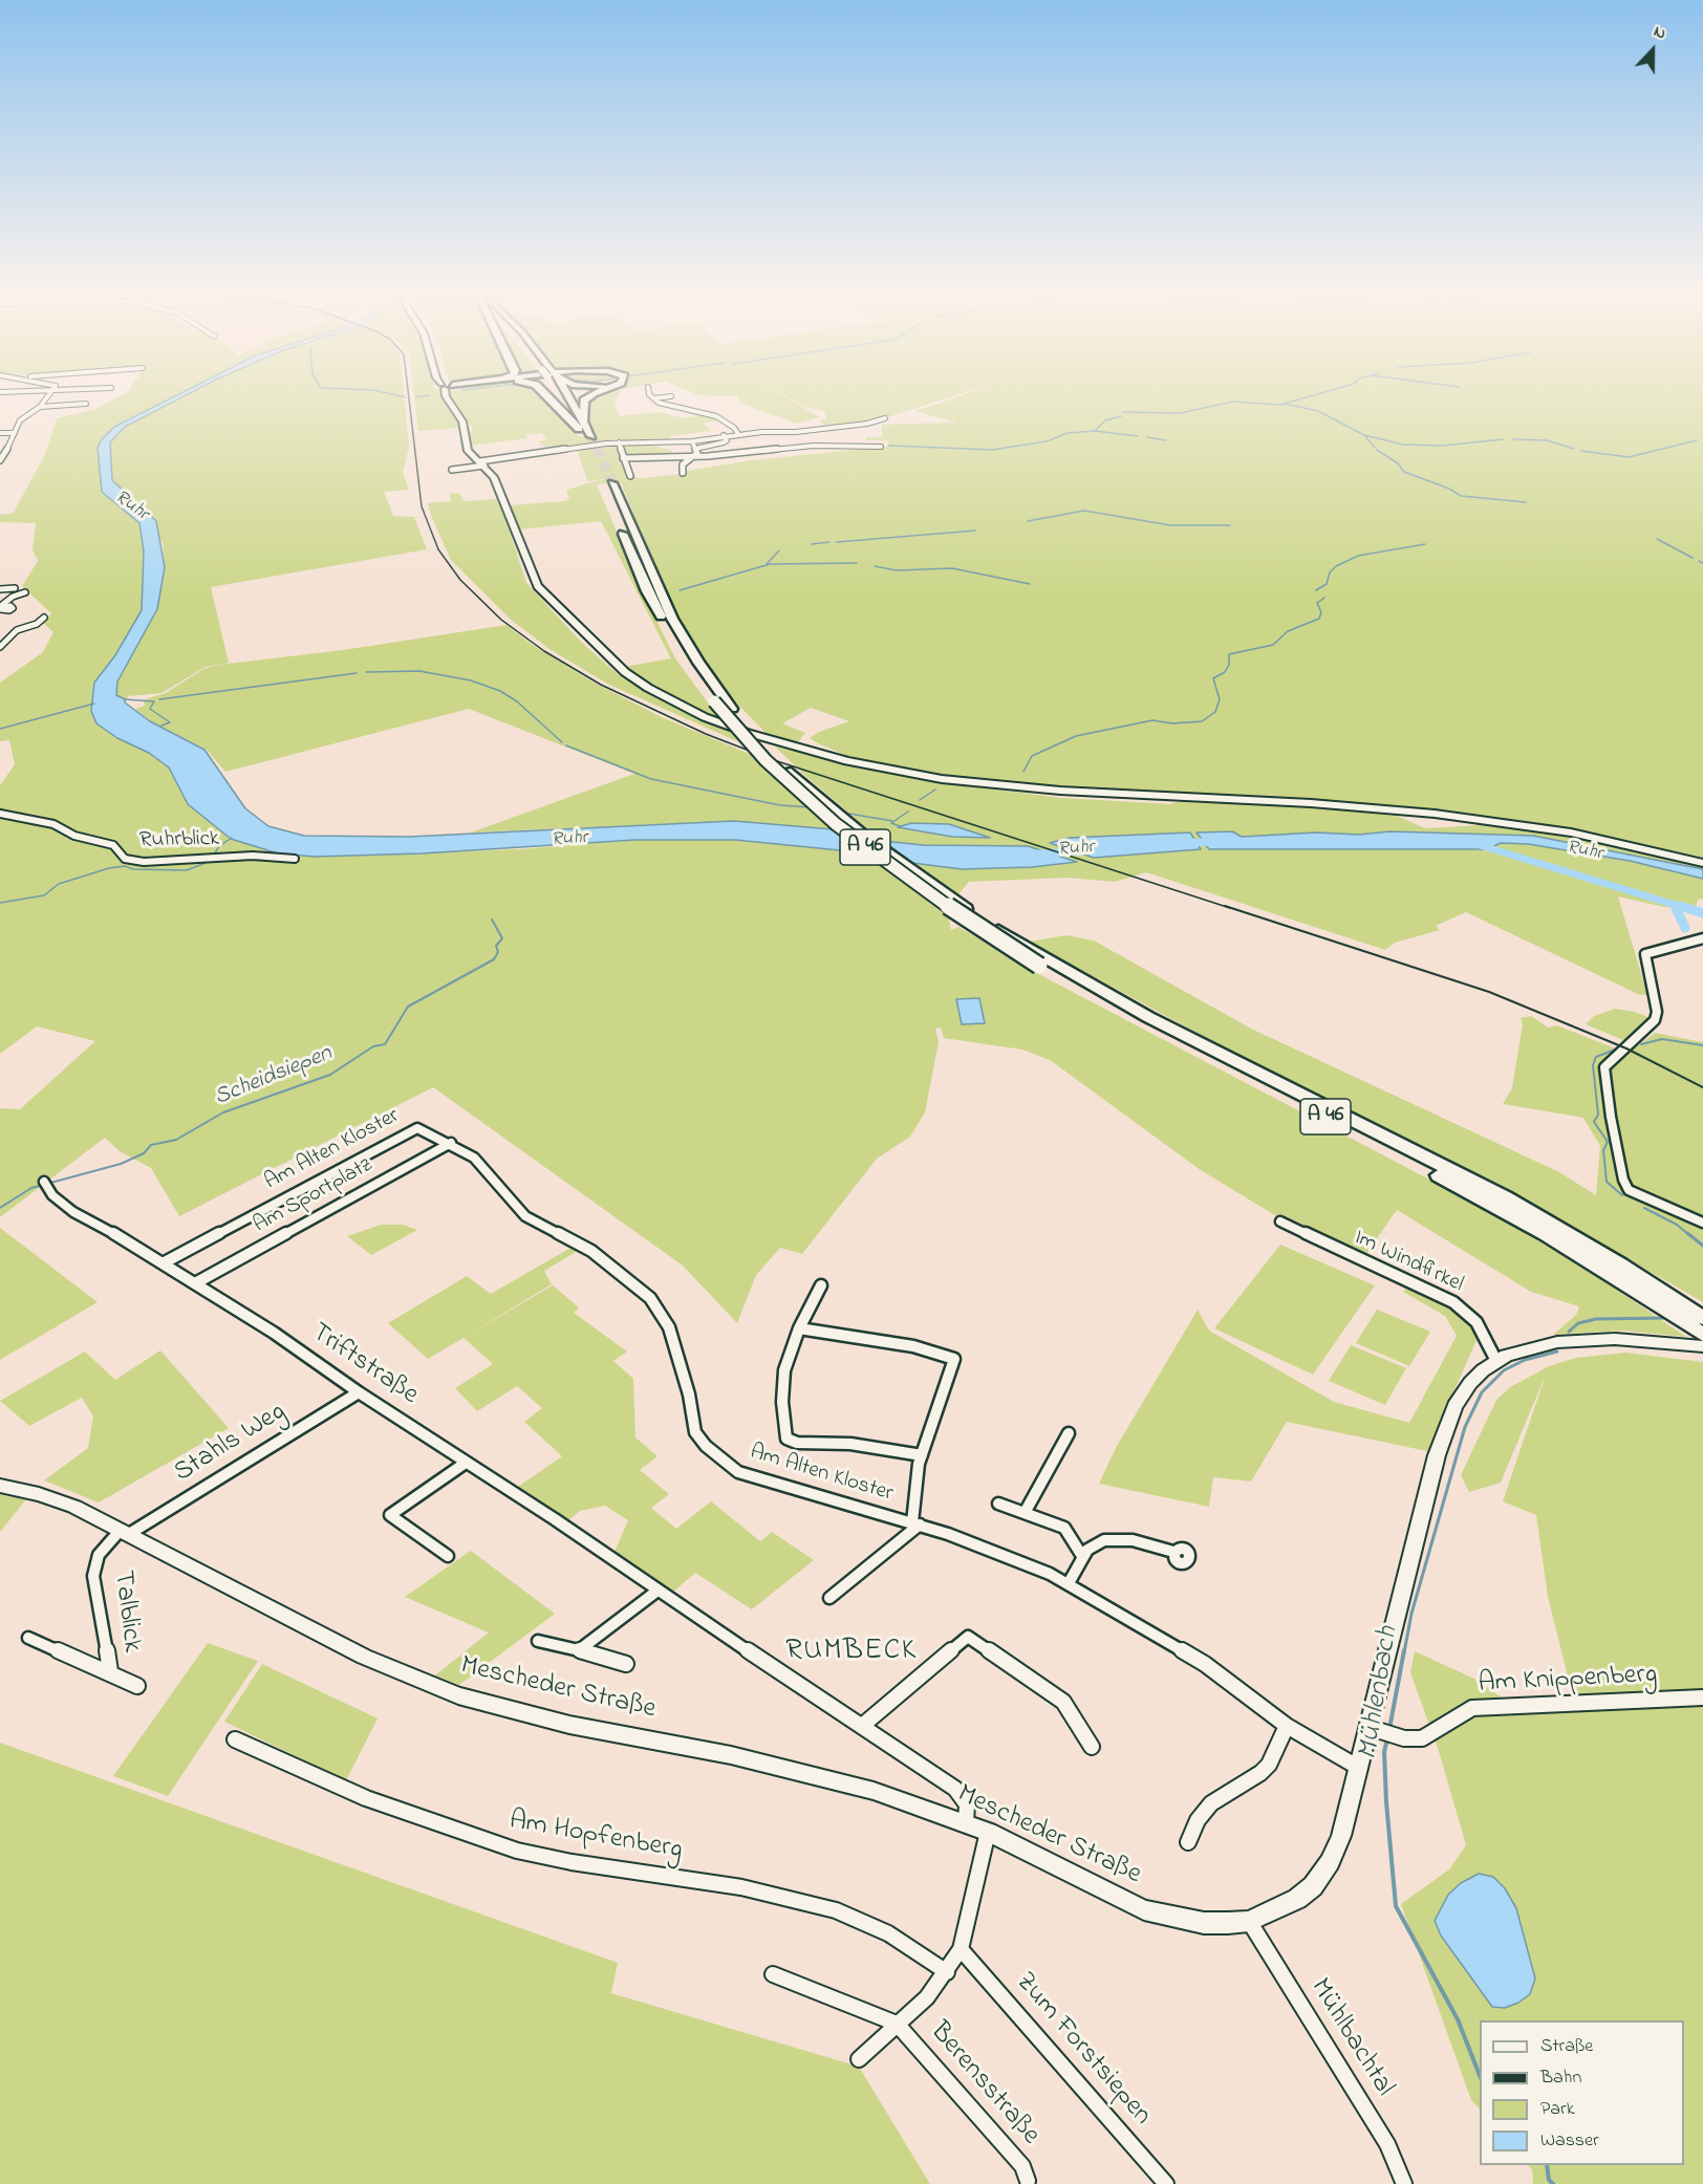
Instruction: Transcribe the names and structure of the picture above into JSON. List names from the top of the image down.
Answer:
{
  "streets": {
    "highway": ["A 46"],
    "main road": ["Mescheder Straße"],
    "street": [
      "Ruhrblick",
      "Am Alten Kloster",
      "Am Sportplatz",
      "Im Windfirkel",
      "Triftstraße",
      "Stahls Weg",
      "Talblick",
      "Am Knippenberg",
      "Am Hopfenberg",
      "Mühlbachtal",
      "Zum Forstsiepen",
      "Berensstraße"
    ]
  },
  "crossings": [
    ["Am Alten Kloster", "Am Sportplatz"],
    ["Am Alten Kloster", "Triftstraße"],
    ["Am Alten Kloster", "Mescheder Straße"],
    ["Am Sportplatz", "Triftstraße"],
    ["Im Windfirkel", "Mescheder Straße"],
    ["Triftstraße", "Stahls Weg"],
    ["Triftstraße", "Mescheder Straße"],
    ["Stahls Weg", "Talblick"],
    ["Stahls Weg", "Mescheder Straße"],
    ["Talblick", "Mescheder Straße"],
    ["Am Knippenberg", "Mescheder Straße"],
    ["Mescheder Straße", "Mühlbachtal"]
  ],
  "districts": ["RUMBECK"],
  "water": ["Ruhr", "Scheidsiepen", "Mühlenbach"],
  "legend": [
    "Straße",
    "Bahn",
    "Park",
    "Wasser"
  ],
  "north": "top"
}
